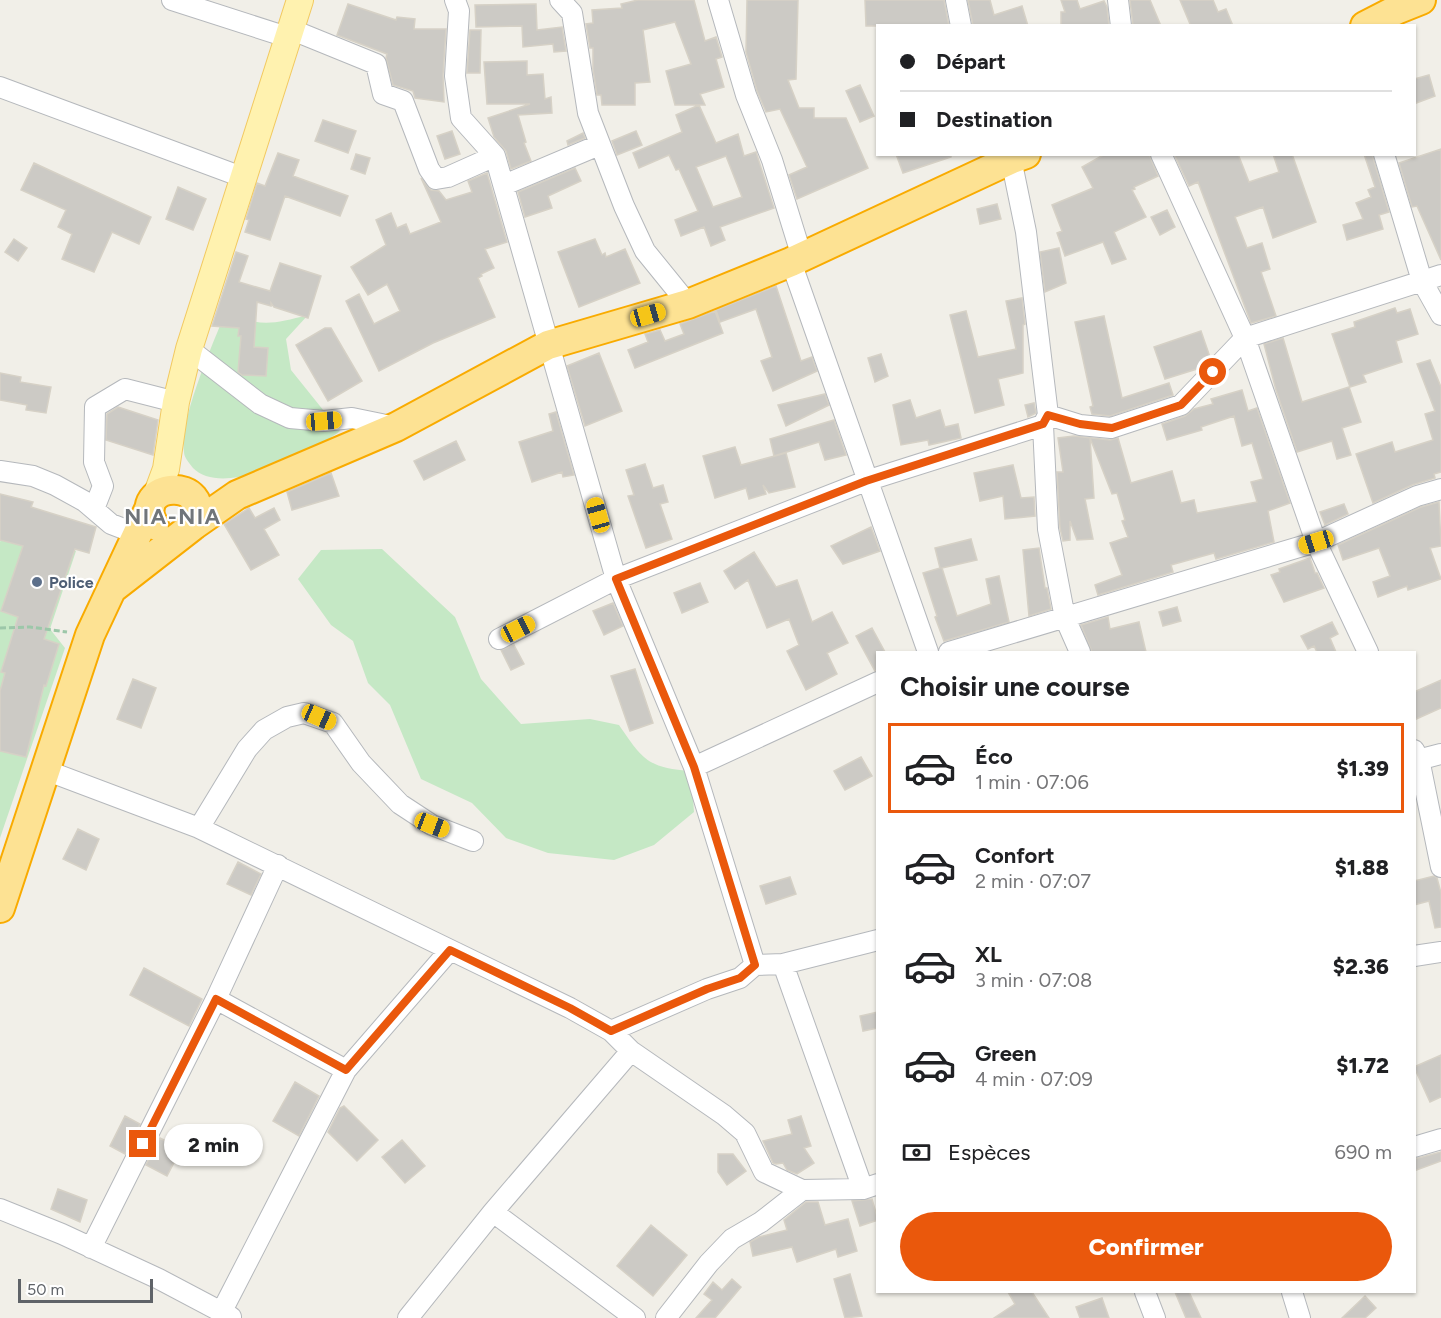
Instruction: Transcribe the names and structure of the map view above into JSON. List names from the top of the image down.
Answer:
{
  "districts": ["NIA-NIA"],
  "places": ["Police"],
  "scale_bar": "50 m",
  "page": {
    "banner": ["Départ", "Destination"],
    "heading": "Choisir une course",
    "list": [
      {
        "name": "Éco",
        "note": "1 min · 07:06",
        "value": "$1.39"
      },
      {
        "name": "Confort",
        "note": "2 min · 07:07",
        "value": "$1.88"
      },
      {
        "name": "XL",
        "note": "3 min · 07:08",
        "value": "$2.36"
      },
      {
        "name": "Green",
        "note": "4 min · 07:09",
        "value": "$1.72"
      }
    ],
    "pay": ["Espèces", "690 m"],
    "bubble": "2 min",
    "buttons": "Confirmer",
    "scale": "50 m"
  }
}
